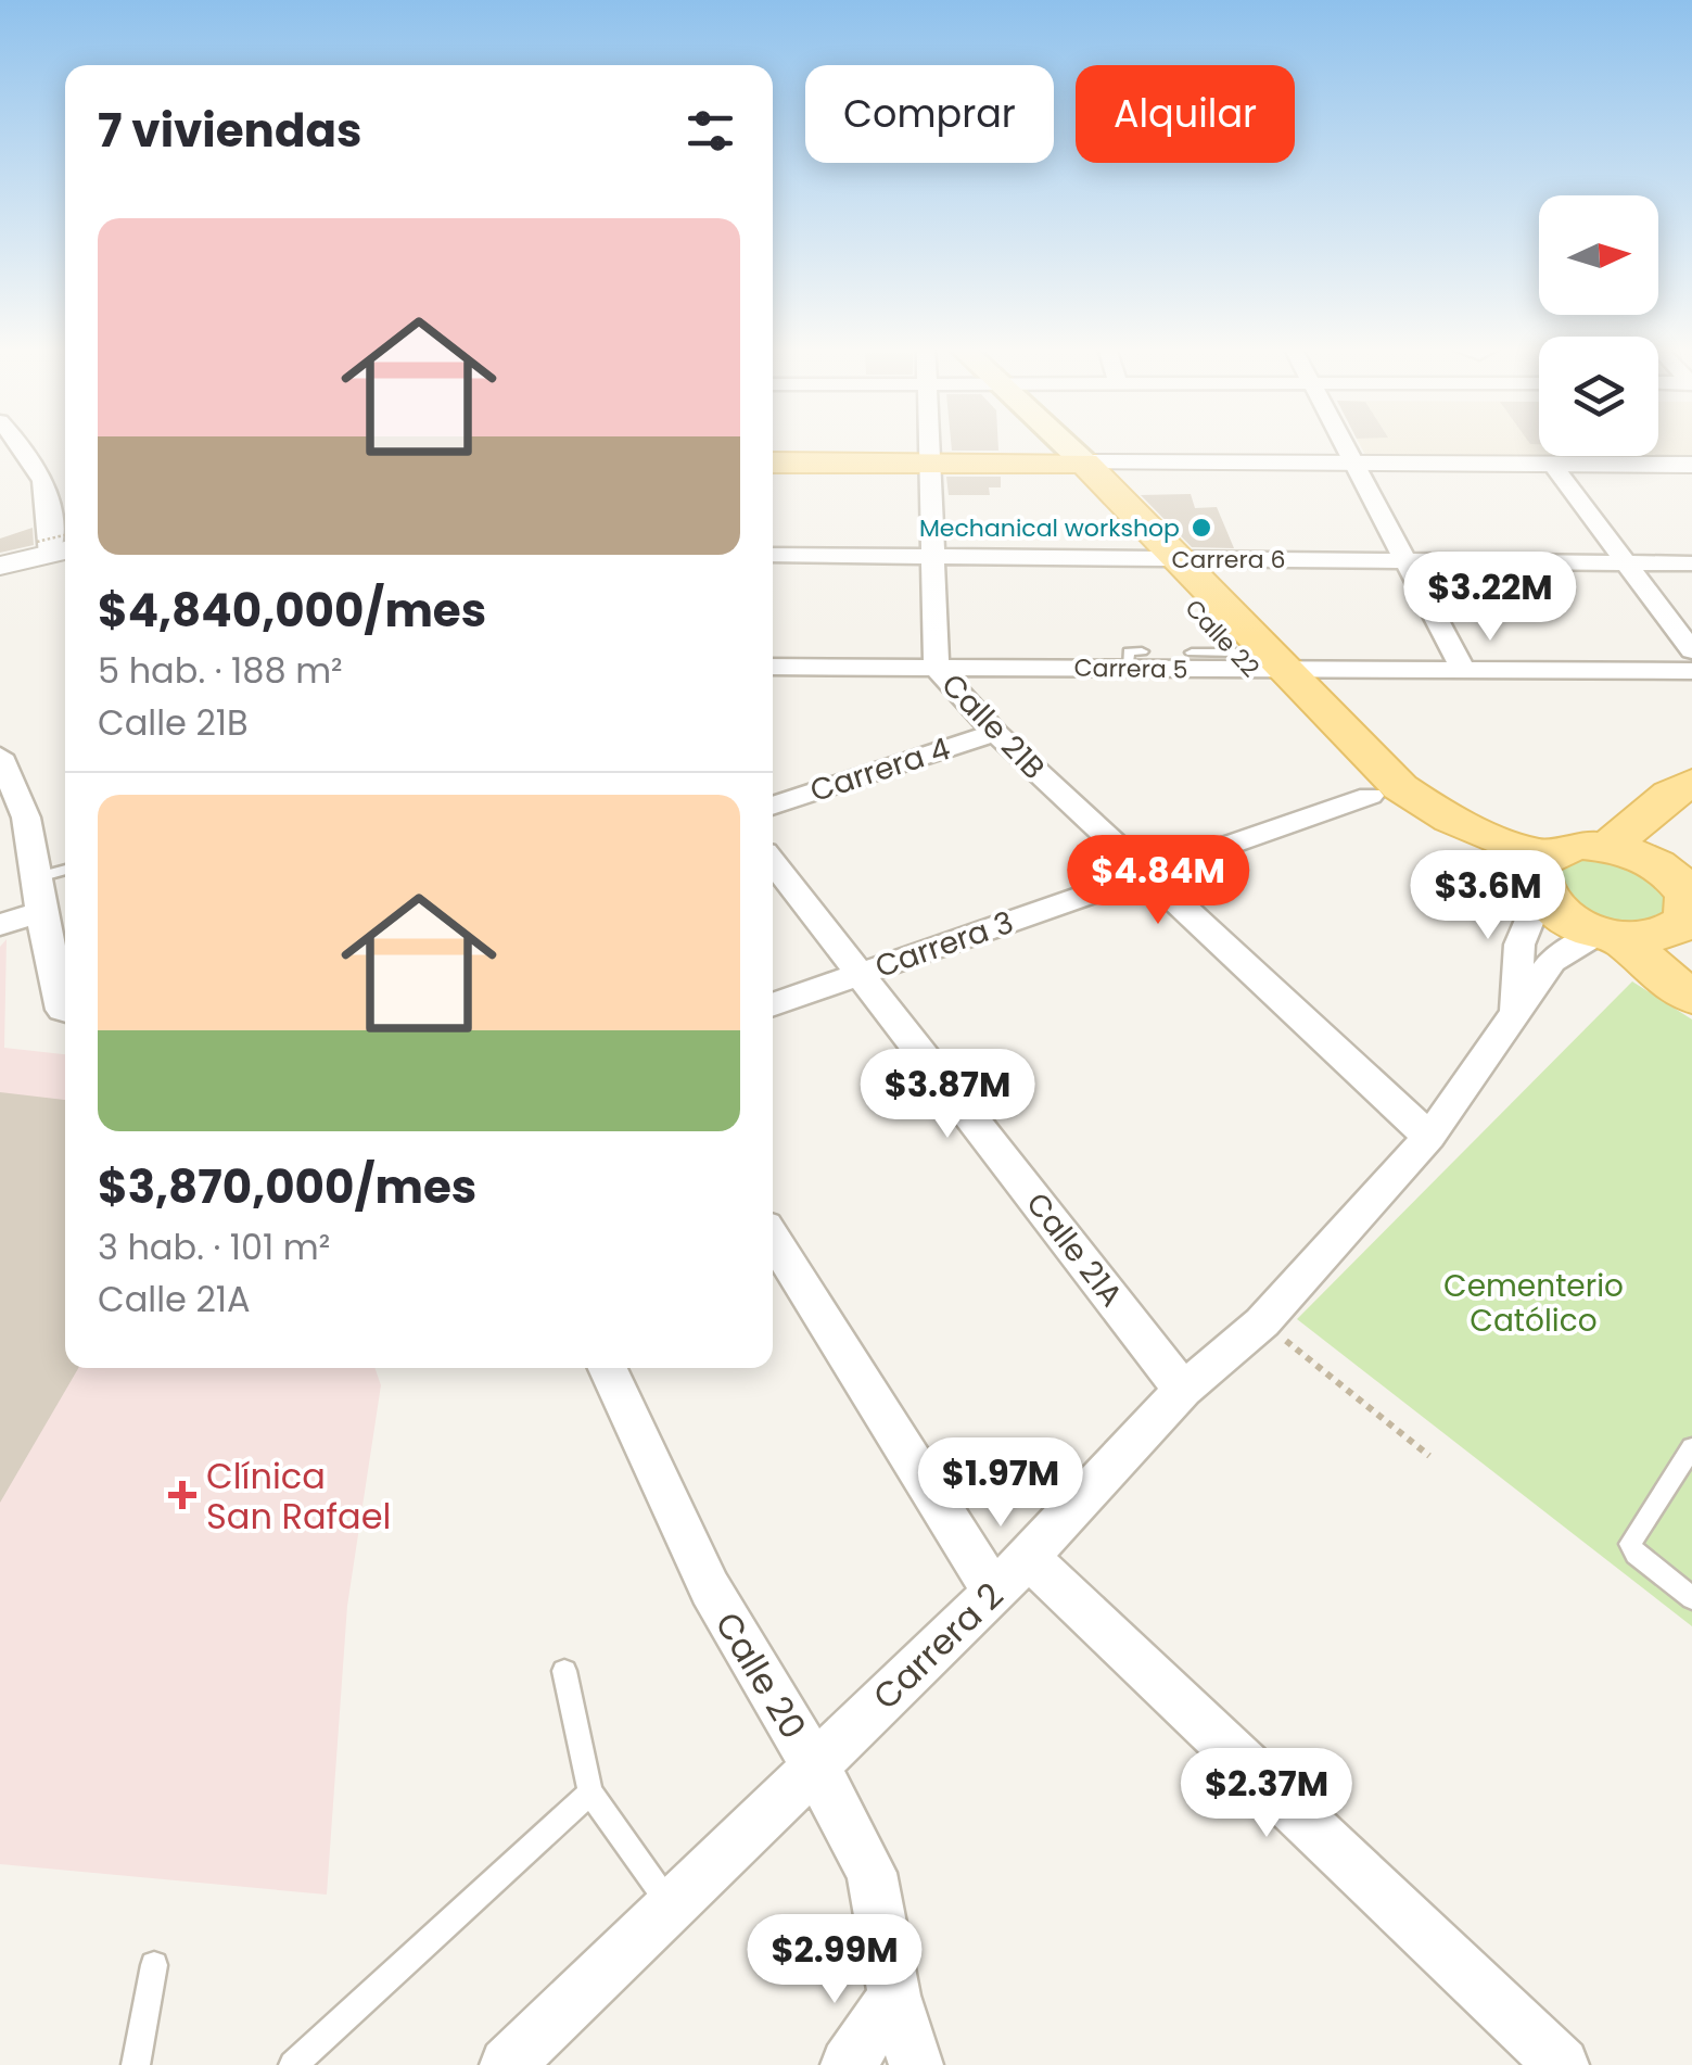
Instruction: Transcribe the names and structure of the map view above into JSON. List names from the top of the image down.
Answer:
{
  "streets": {
    "main road": ["Calle 22"],
    "street": [
      "Carrera 6",
      "Carrera 5",
      "Calle 21B",
      "Carrera 4",
      "Carrera 3",
      "Calle 21A",
      "Carrera 2",
      "Calle 20"
    ]
  },
  "crossings": [
    ["Carrera 6", "Calle 22"],
    ["Carrera 6", "Calle 21B"],
    ["Calle 22", "Carrera 5"],
    ["Calle 22", "Carrera 3"],
    ["Carrera 5", "Calle 21B"],
    ["Calle 21B", "Carrera 4"],
    ["Calle 21B", "Carrera 3"],
    ["Calle 21B", "Carrera 2"],
    ["Carrera 3", "Calle 21A"],
    ["Calle 21A", "Carrera 2"],
    ["Carrera 2", "Calle 20"]
  ],
  "parks": ["Cementerio Católico"],
  "places": {
    "other": ["Mechanical workshop"],
    "health": ["Clínica San Rafael"]
  },
  "north": "right",
  "page": {
    "chip": ["Comprar", "Alquilar"],
    "heading": "7 viviendas",
    "list": [
      {
        "name": "$4,840,000/mes",
        "note": "5 hab. · 188 m² · Calle 21B"
      },
      {
        "name": "$3,870,000/mes",
        "note": "3 hab. · 101 m² · Calle 21A"
      }
    ],
    "price": [
      "$3.22M",
      "$4.84M",
      "$3.6M",
      "$3.87M",
      "$1.97M",
      "$2.37M",
      "$2.99M"
    ]
  }
}
